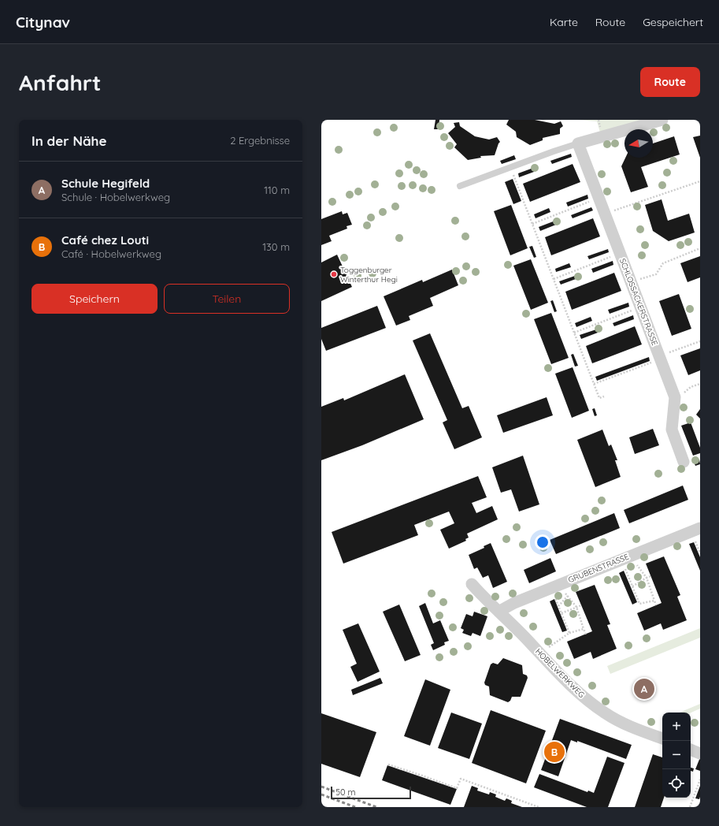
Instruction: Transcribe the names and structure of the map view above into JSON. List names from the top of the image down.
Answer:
{
  "streets": {
    "street": ["SCHLOSSACKERSTRASSE", "GRUBENSTRASSE", "HOBELWERKWEG"]
  },
  "crossings": [
    ["GRUBENSTRASSE", "HOBELWERKWEG"]
  ],
  "places": ["Toggenburger Winterthur Hegi"],
  "scale_bar": "50 m",
  "north": "left",
  "page": {
    "header": "Citynav",
    "nav": ["Karte", "Route", "Gespeichert"],
    "buttons": [
      "Route",
      ["Speichern", "Teilen"]
    ],
    "title": "Anfahrt",
    "heading": ["In der Nähe", "2 Ergebnisse"],
    "list": [
      {
        "mark": "A",
        "name": "Schule Hegifeld",
        "note": "Schule · Hobelwerkweg",
        "value": "110 m"
      },
      {
        "mark": "B",
        "name": "Café chez Louti",
        "note": "Café · Hobelwerkweg",
        "value": "130 m"
      }
    ],
    "pins": ["A", "B"],
    "map_buttons": ["+", "−"],
    "scale": "50 m"
  }
}
